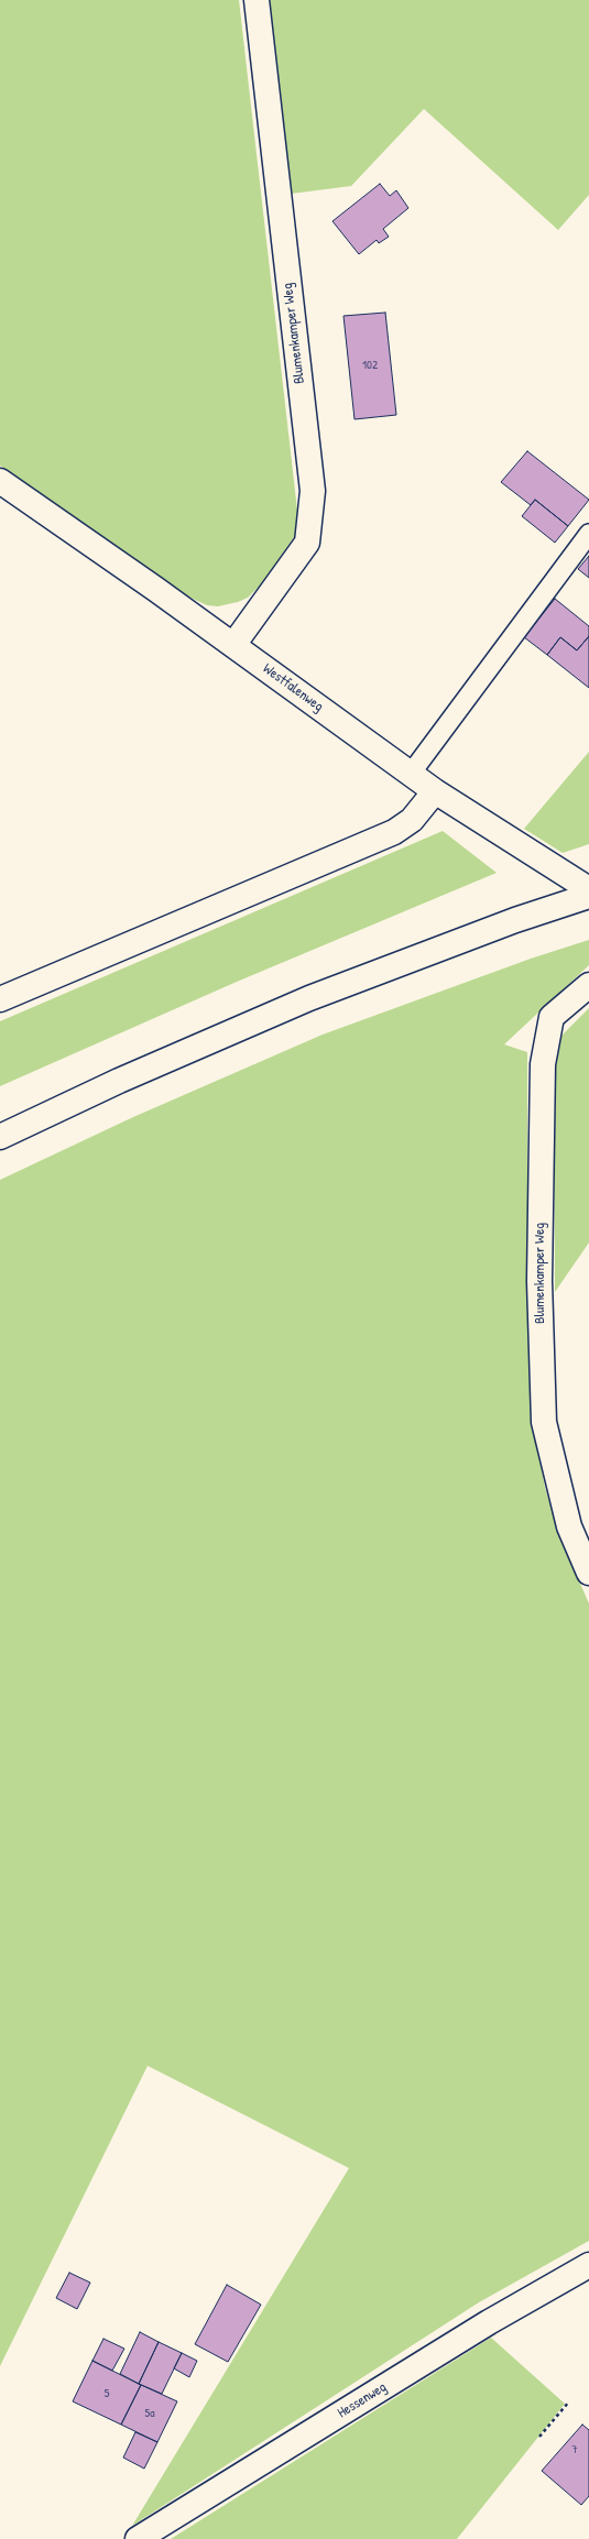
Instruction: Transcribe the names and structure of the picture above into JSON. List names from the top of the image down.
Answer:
{
  "streets": {
    "street": ["Blumenkamper Weg", "Westfalenweg", "Hessenweg"]
  },
  "crossings": [
    ["Blumenkamper Weg", "Westfalenweg"]
  ],
  "house_numbers": [
    "102",
    "5",
    "5a",
    "7"
  ]
}
